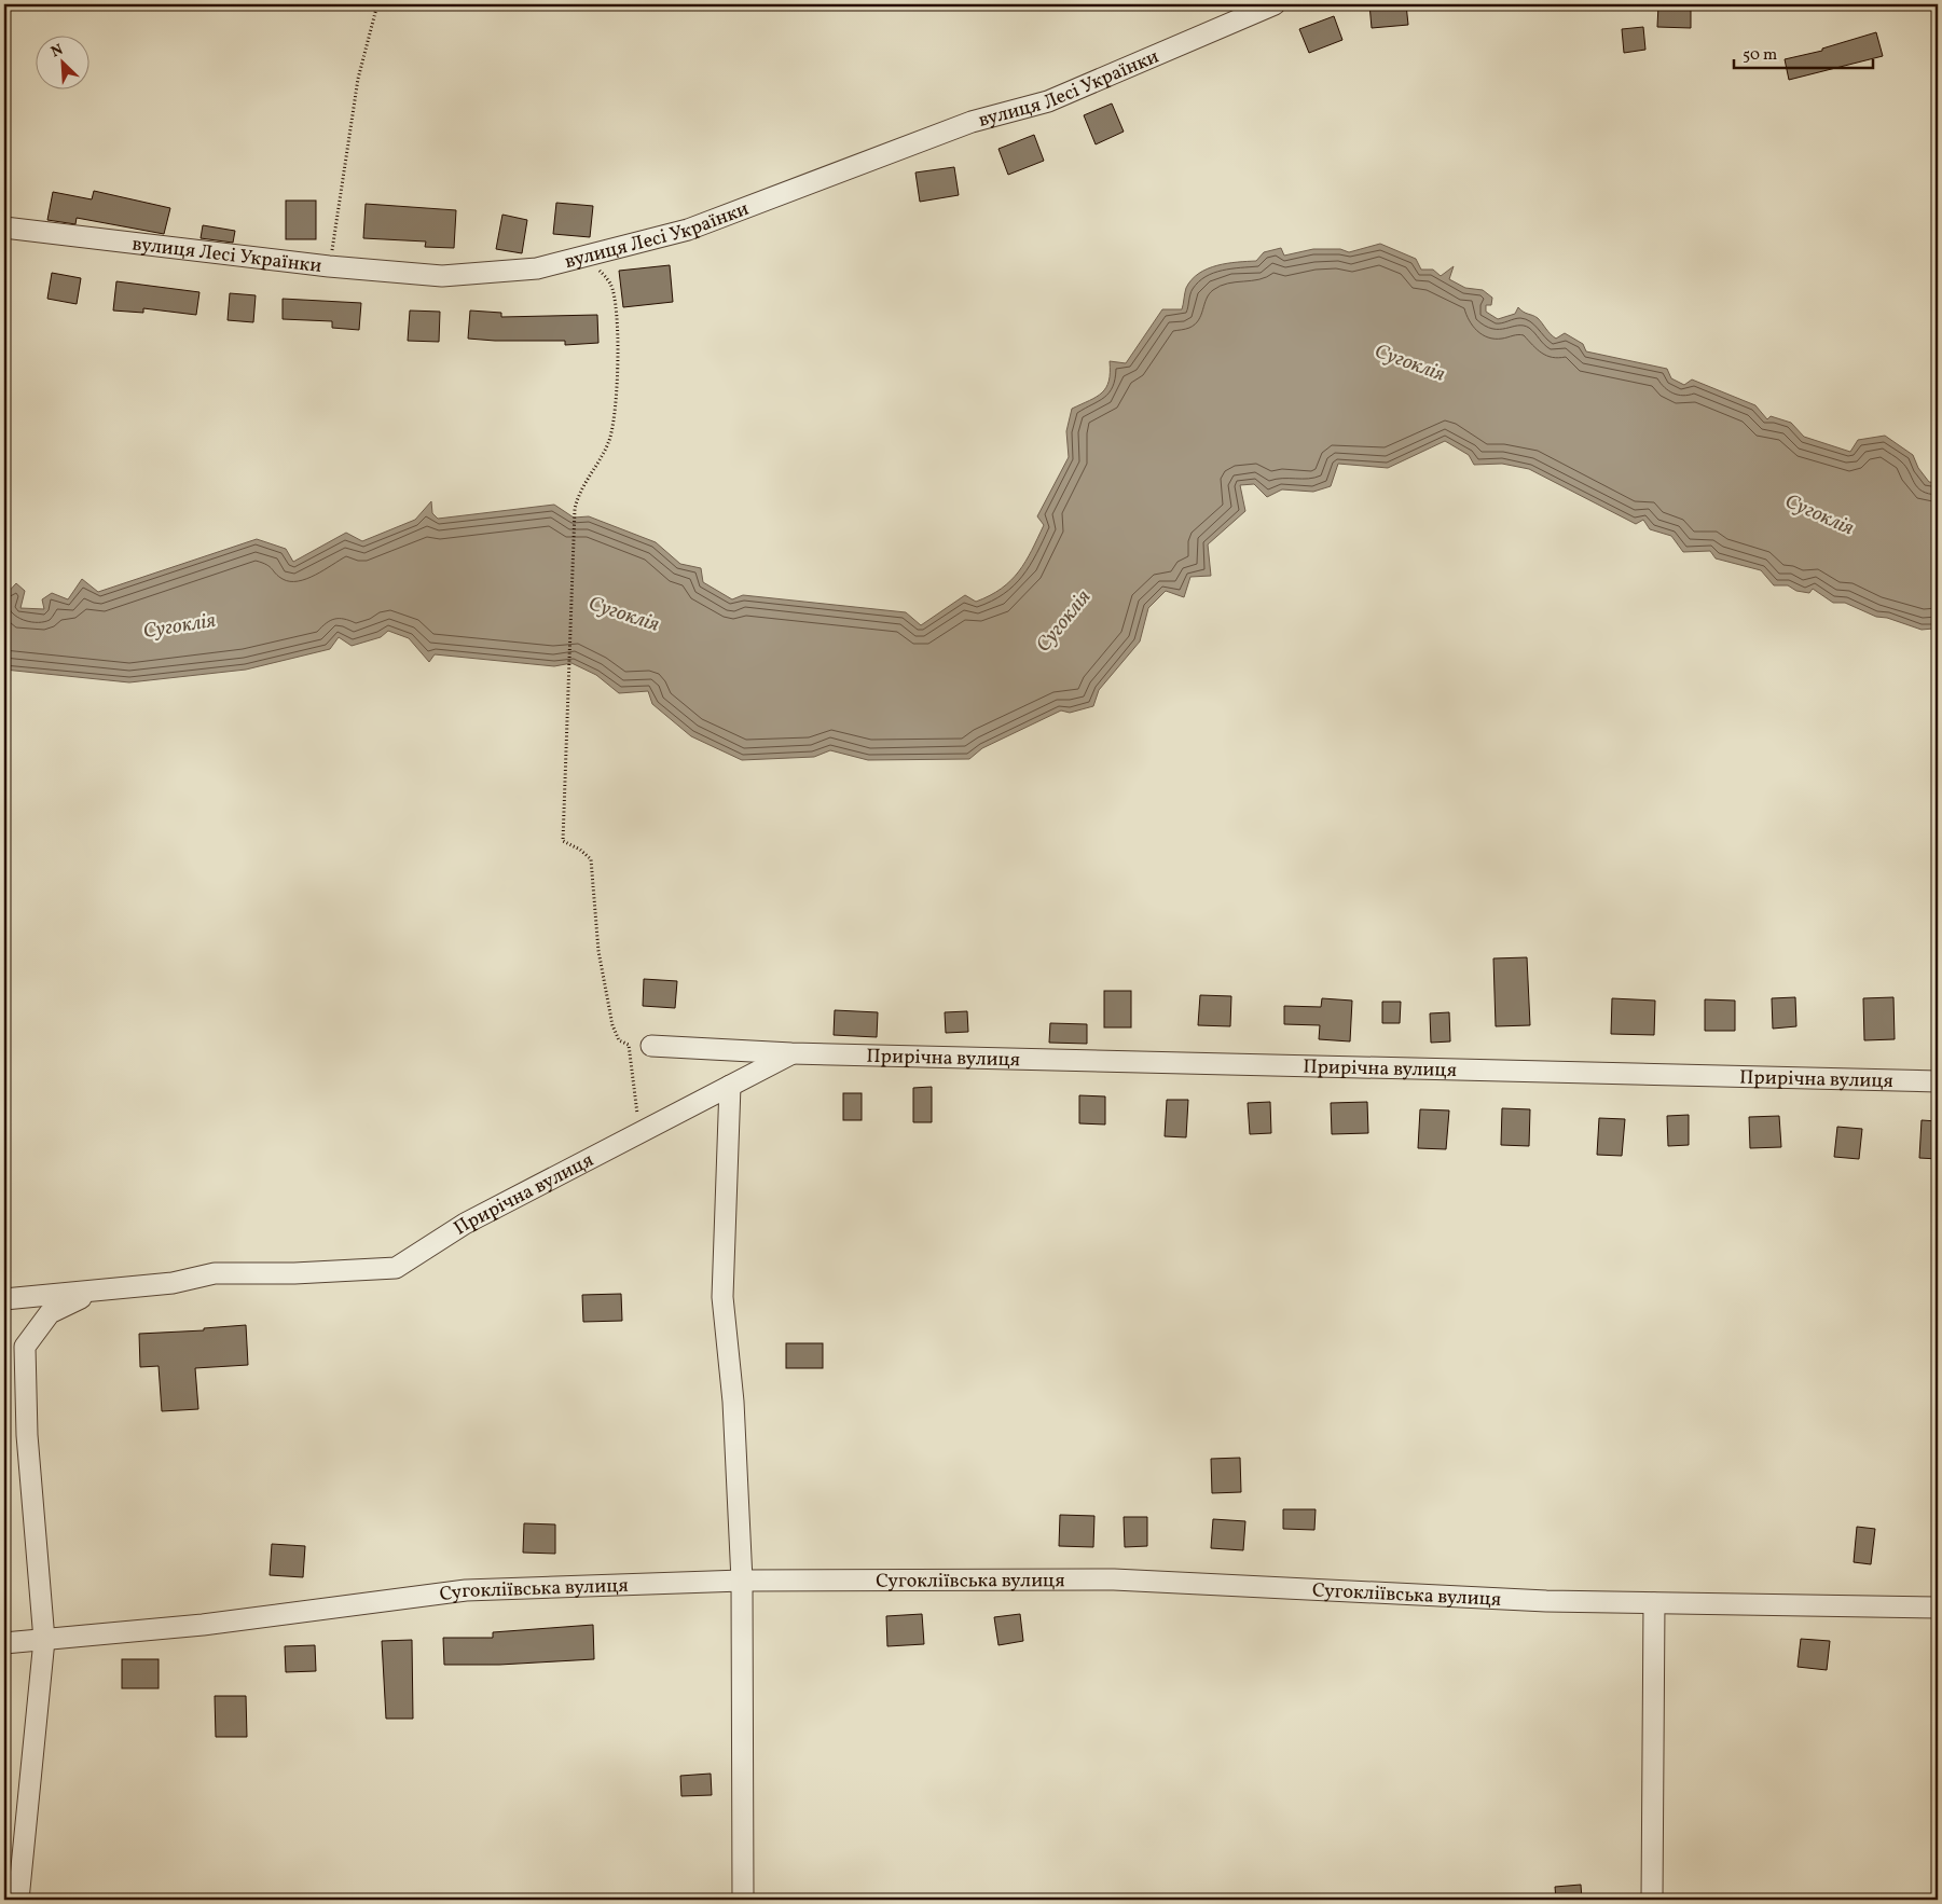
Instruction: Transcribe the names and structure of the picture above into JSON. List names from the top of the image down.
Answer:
{
  "streets": {
    "street": ["вулиця Лесі Українки", "Прирічна вулиця", "Сугокліївська вулиця"]
  },
  "water": ["Сугоклія"],
  "scale_bar": "50 m",
  "north": "top left"
}
